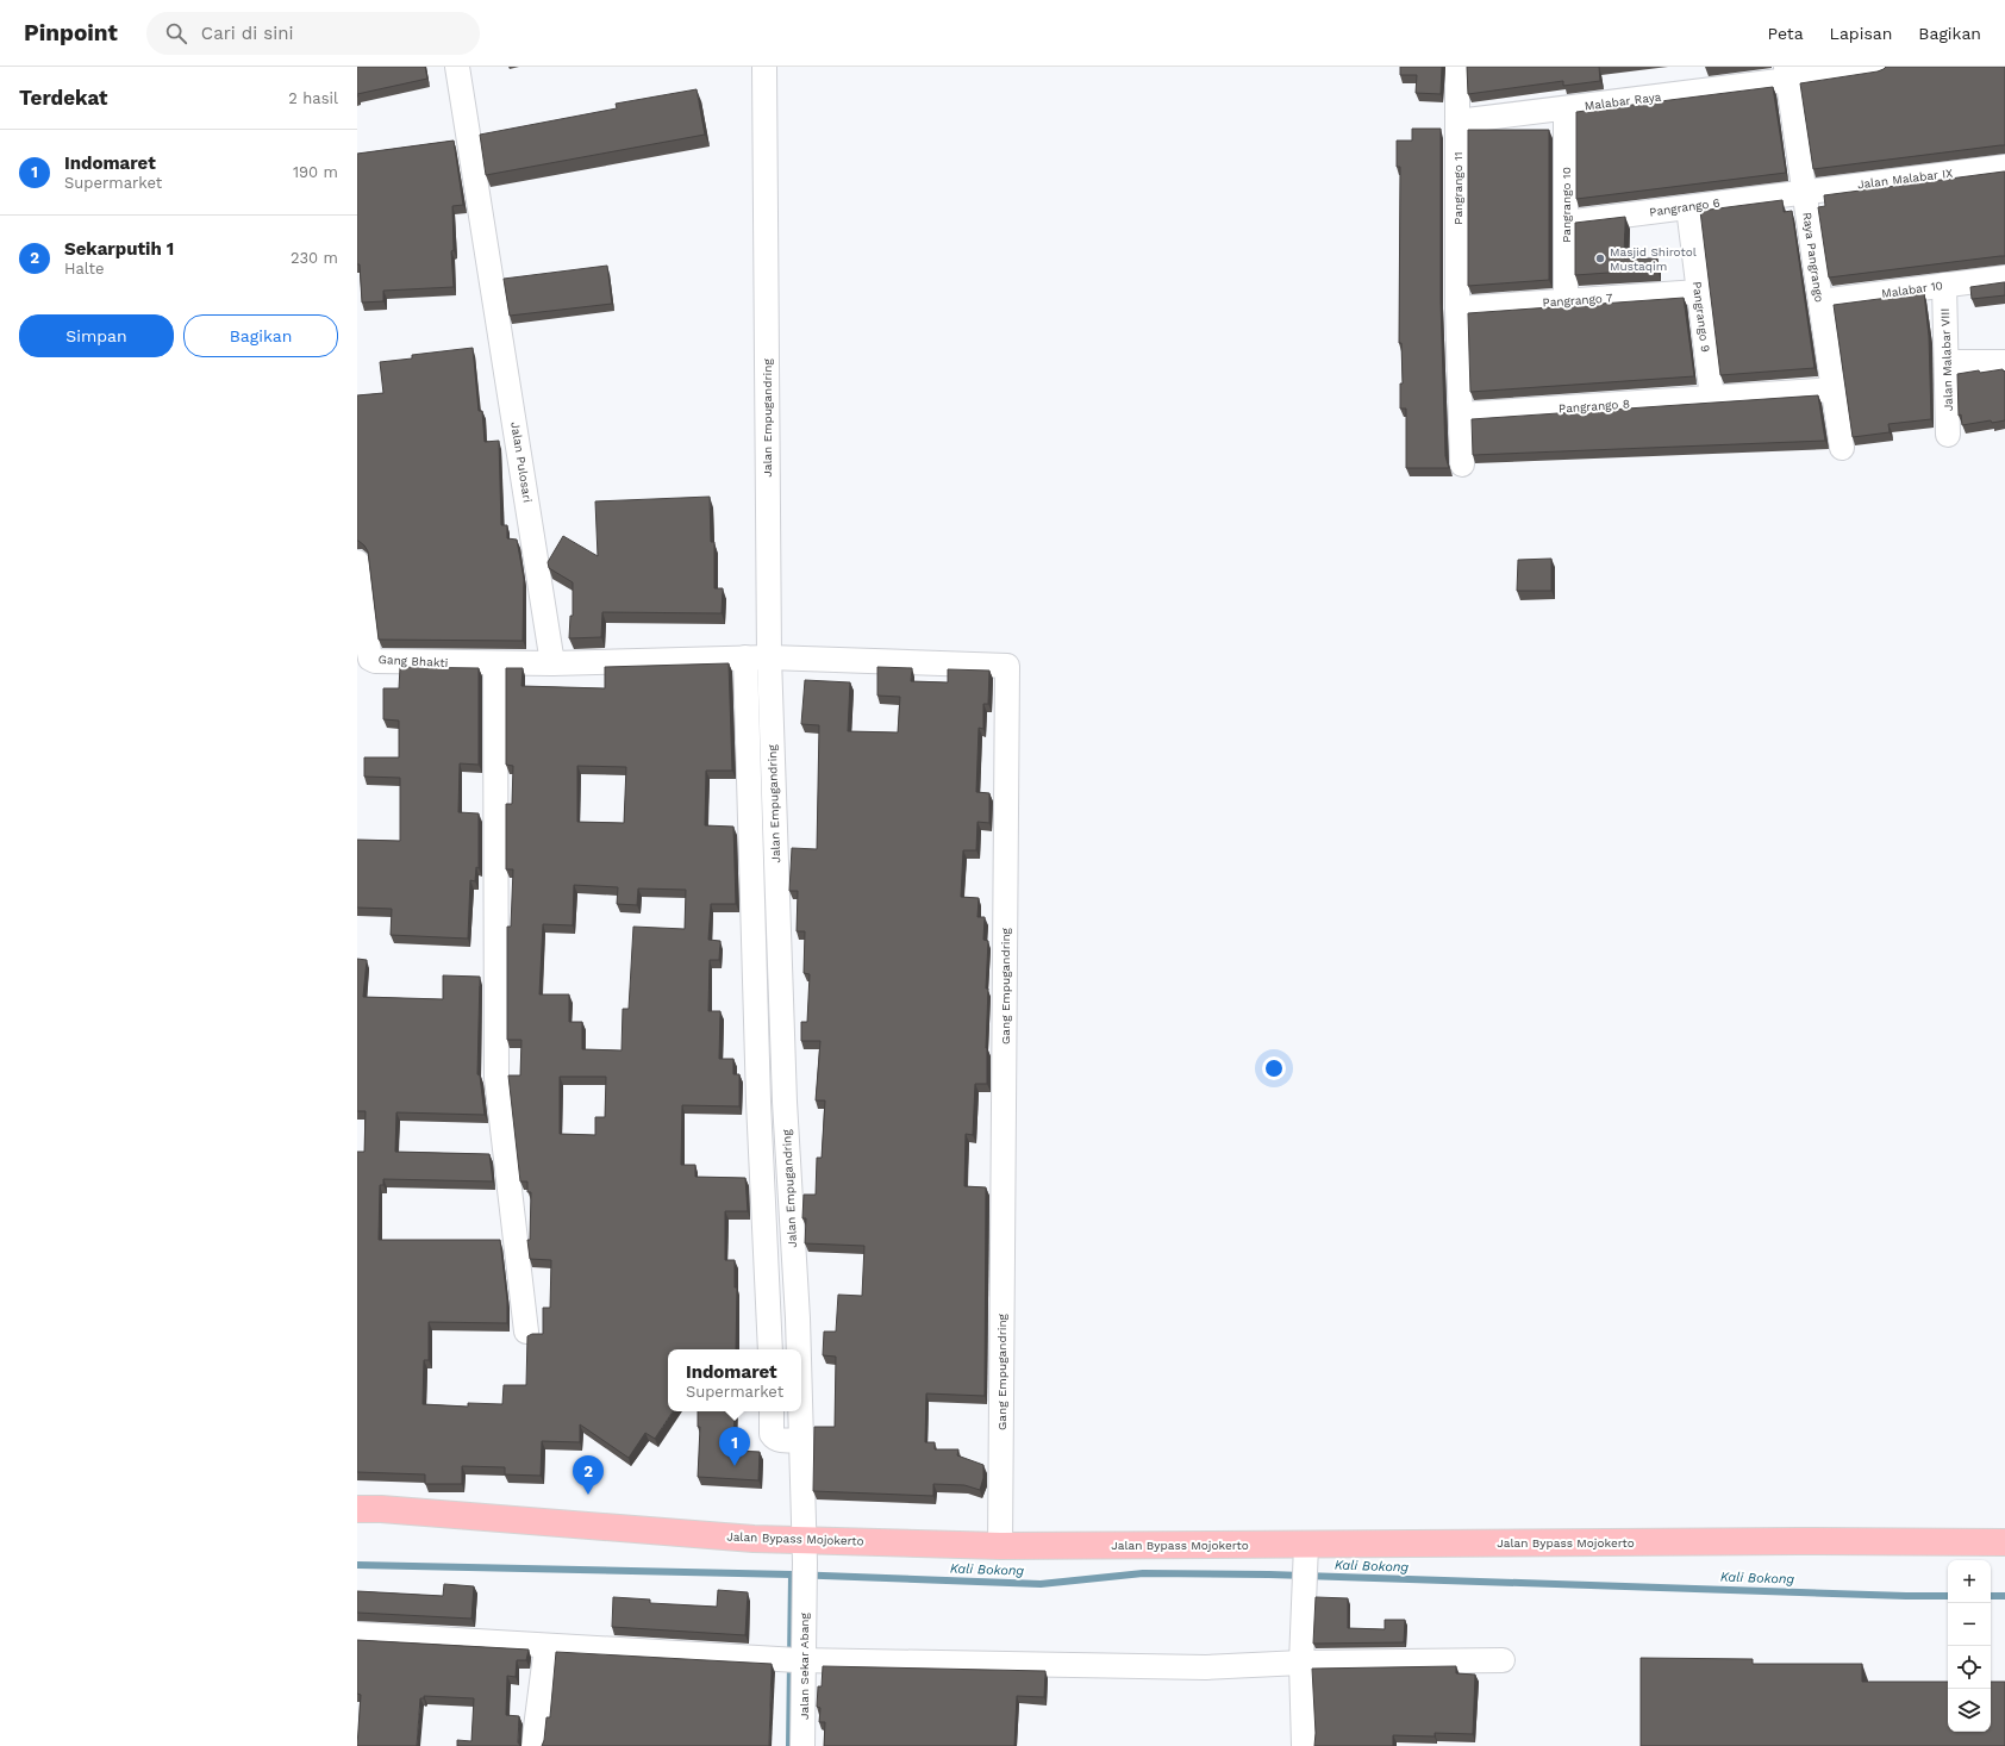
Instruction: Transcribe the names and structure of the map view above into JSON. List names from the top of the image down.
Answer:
{
  "streets": {
    "highway": ["Jalan Bypass Mojokerto"],
    "street": [
      "Malabar Raya",
      "Jalan Malabar IX",
      "Pangrango 11",
      "Pangrango 10",
      "Pangrango 6",
      "Raya Pangrango",
      "Malabar 10",
      "Pangrango 7",
      "Pangrango 9",
      "Jalan Malabar VIII",
      "Pangrango 8",
      "Jalan Empugandring",
      "Jalan Pulosari",
      "Gang Bhakti",
      "Gang Empugandring",
      "Jalan Sekar Abang"
    ]
  },
  "crossings": [
    ["Malabar Raya", "Pangrango 11"],
    ["Malabar Raya", "Pangrango 10"],
    ["Malabar Raya", "Raya Pangrango"],
    ["Jalan Malabar IX", "Pangrango 6"],
    ["Jalan Malabar IX", "Raya Pangrango"],
    ["Pangrango 11", "Pangrango 7"],
    ["Pangrango 10", "Pangrango 6"],
    ["Pangrango 10", "Pangrango 7"],
    ["Pangrango 6", "Raya Pangrango"],
    ["Pangrango 6", "Pangrango 9"],
    ["Raya Pangrango", "Malabar 10"],
    ["Raya Pangrango", "Pangrango 8"],
    ["Malabar 10", "Jalan Malabar VIII"],
    ["Pangrango 7", "Pangrango 9"],
    ["Pangrango 9", "Pangrango 8"],
    ["Jalan Empugandring", "Gang Empugandring"],
    ["Jalan Empugandring", "Jalan Bypass Mojokerto"],
    ["Jalan Empugandring", "Jalan Sekar Abang"],
    ["Jalan Pulosari", "Gang Bhakti"],
    ["Gang Empugandring", "Jalan Bypass Mojokerto"],
    ["Jalan Bypass Mojokerto", "Jalan Sekar Abang"]
  ],
  "water": ["Kali Bokong"],
  "places": ["Masjid Shirotol Mustaqim"],
  "page": {
    "header": "Pinpoint",
    "search": "Cari di sini",
    "nav": ["Peta", "Lapisan", "Bagikan"],
    "heading": ["Terdekat", "2 hasil"],
    "list": [
      {
        "mark": "1",
        "name": "Indomaret",
        "note": "Supermarket",
        "value": "190 m"
      },
      {
        "mark": "2",
        "name": "Sekarputih 1",
        "note": "Halte",
        "value": "230 m"
      }
    ],
    "buttons": ["Simpan", "Bagikan"],
    "popup": ["Indomaret", "Supermarket"],
    "pins": ["1", "2"],
    "map_buttons": ["+", "−"]
  }
}
